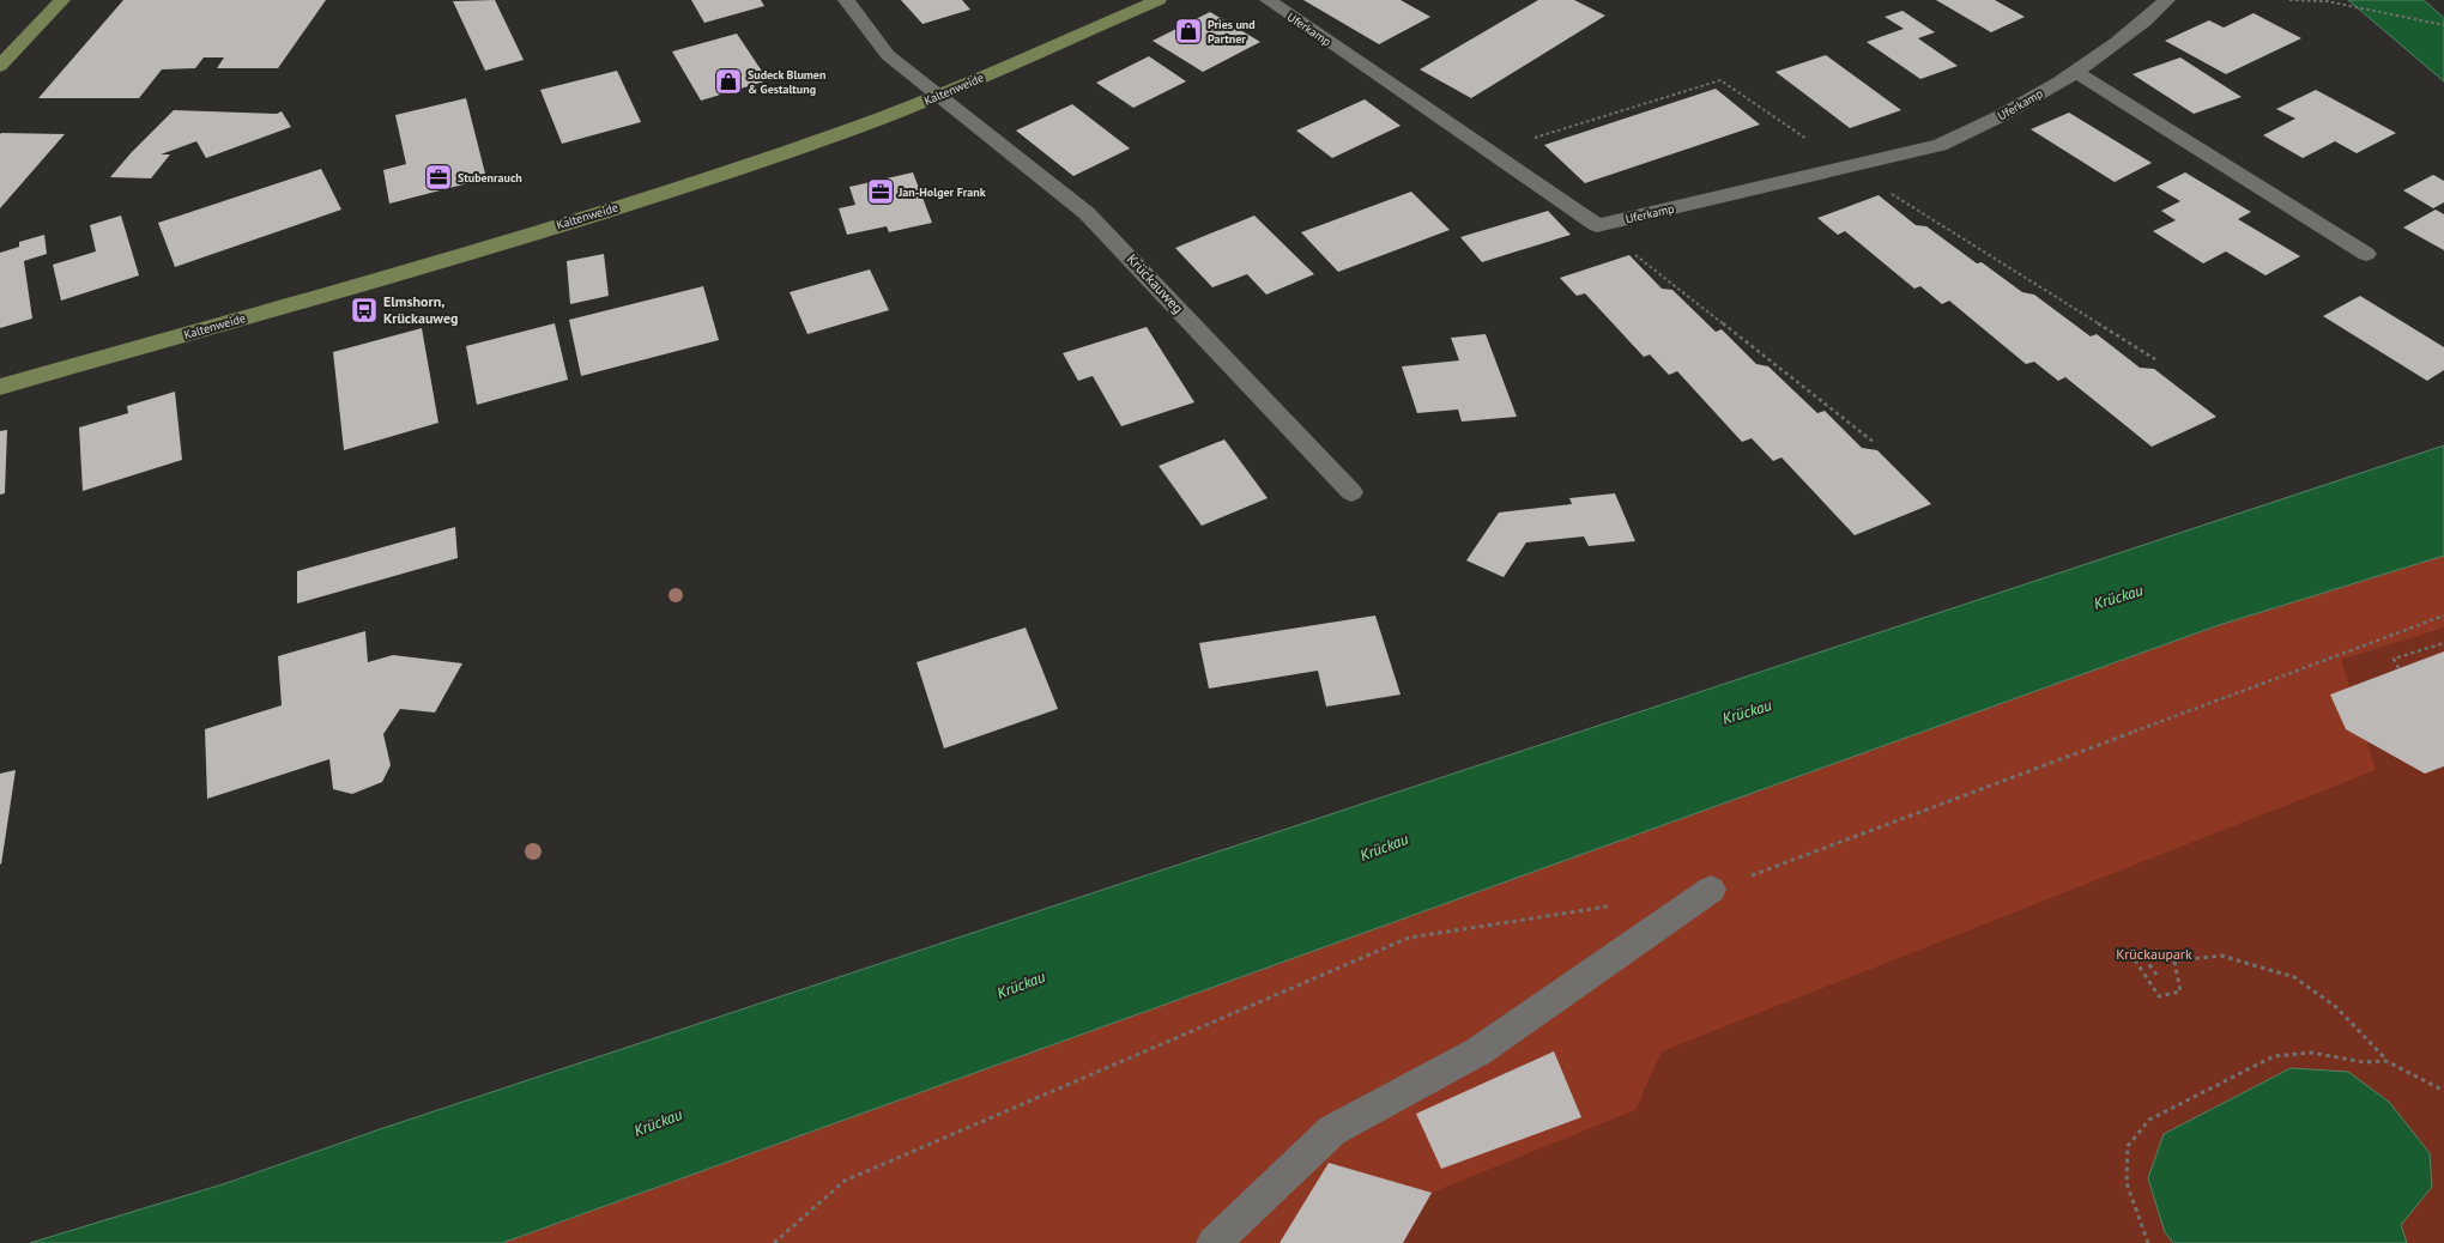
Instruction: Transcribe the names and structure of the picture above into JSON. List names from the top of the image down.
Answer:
{
  "streets": {
    "main road": ["Kaltenweide"],
    "street": ["Uferkamp", "Krückauweg"]
  },
  "crossings": [
    ["Kaltenweide", "Krückauweg"]
  ],
  "water": ["Krückau"],
  "parks": ["Krückaupark"],
  "places": {
    "shop": ["Pries und Partner", "Sudeck Blumen & Gestaltung"],
    "office": ["Stubenrauch", "Jan-Holger Frank"],
    "bus stop": ["Elmshorn, Krückauweg"]
  }
}
